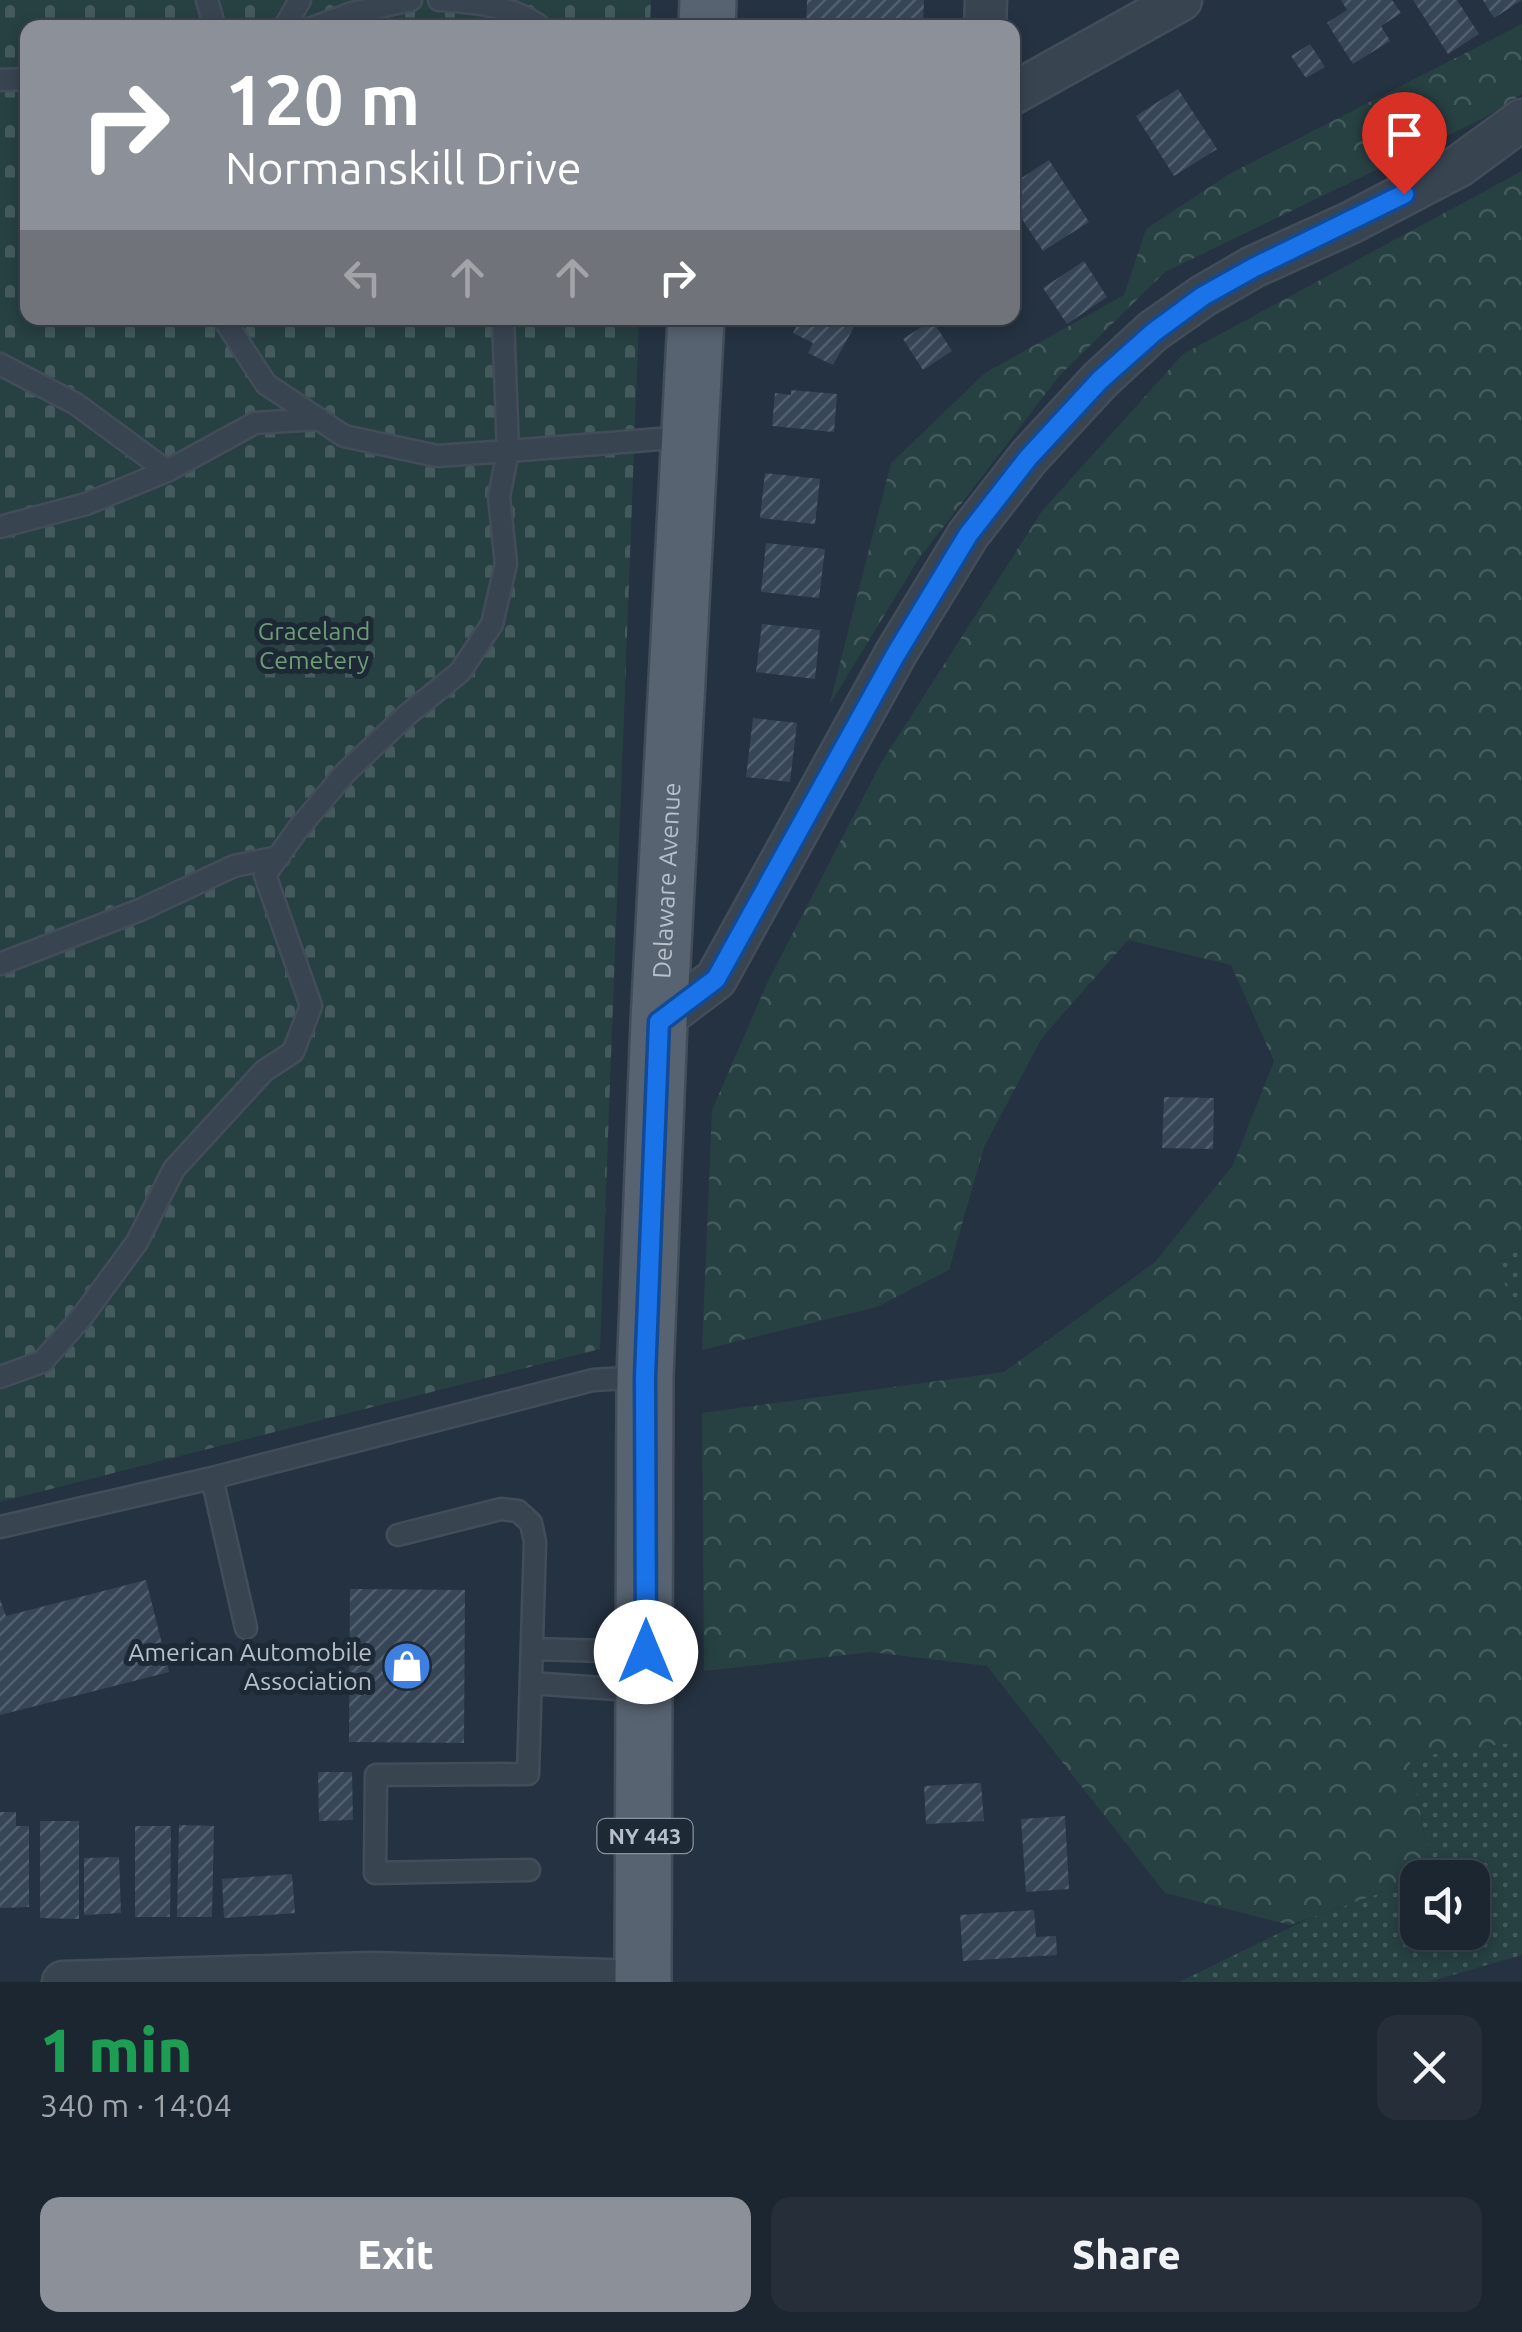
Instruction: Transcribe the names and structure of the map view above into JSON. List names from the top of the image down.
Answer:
{
  "streets": {
    "main road": ["Delaware Avenue", "NY 443"]
  },
  "parks": ["Graceland Cemetery"],
  "places": {
    "shop": ["American Automobile Association"]
  },
  "page": {
    "turn": ["120 m", "Normanskill Drive"],
    "heading": ["1 min", "340 m · 14:04"],
    "buttons": ["Exit", "Share"]
  }
}
